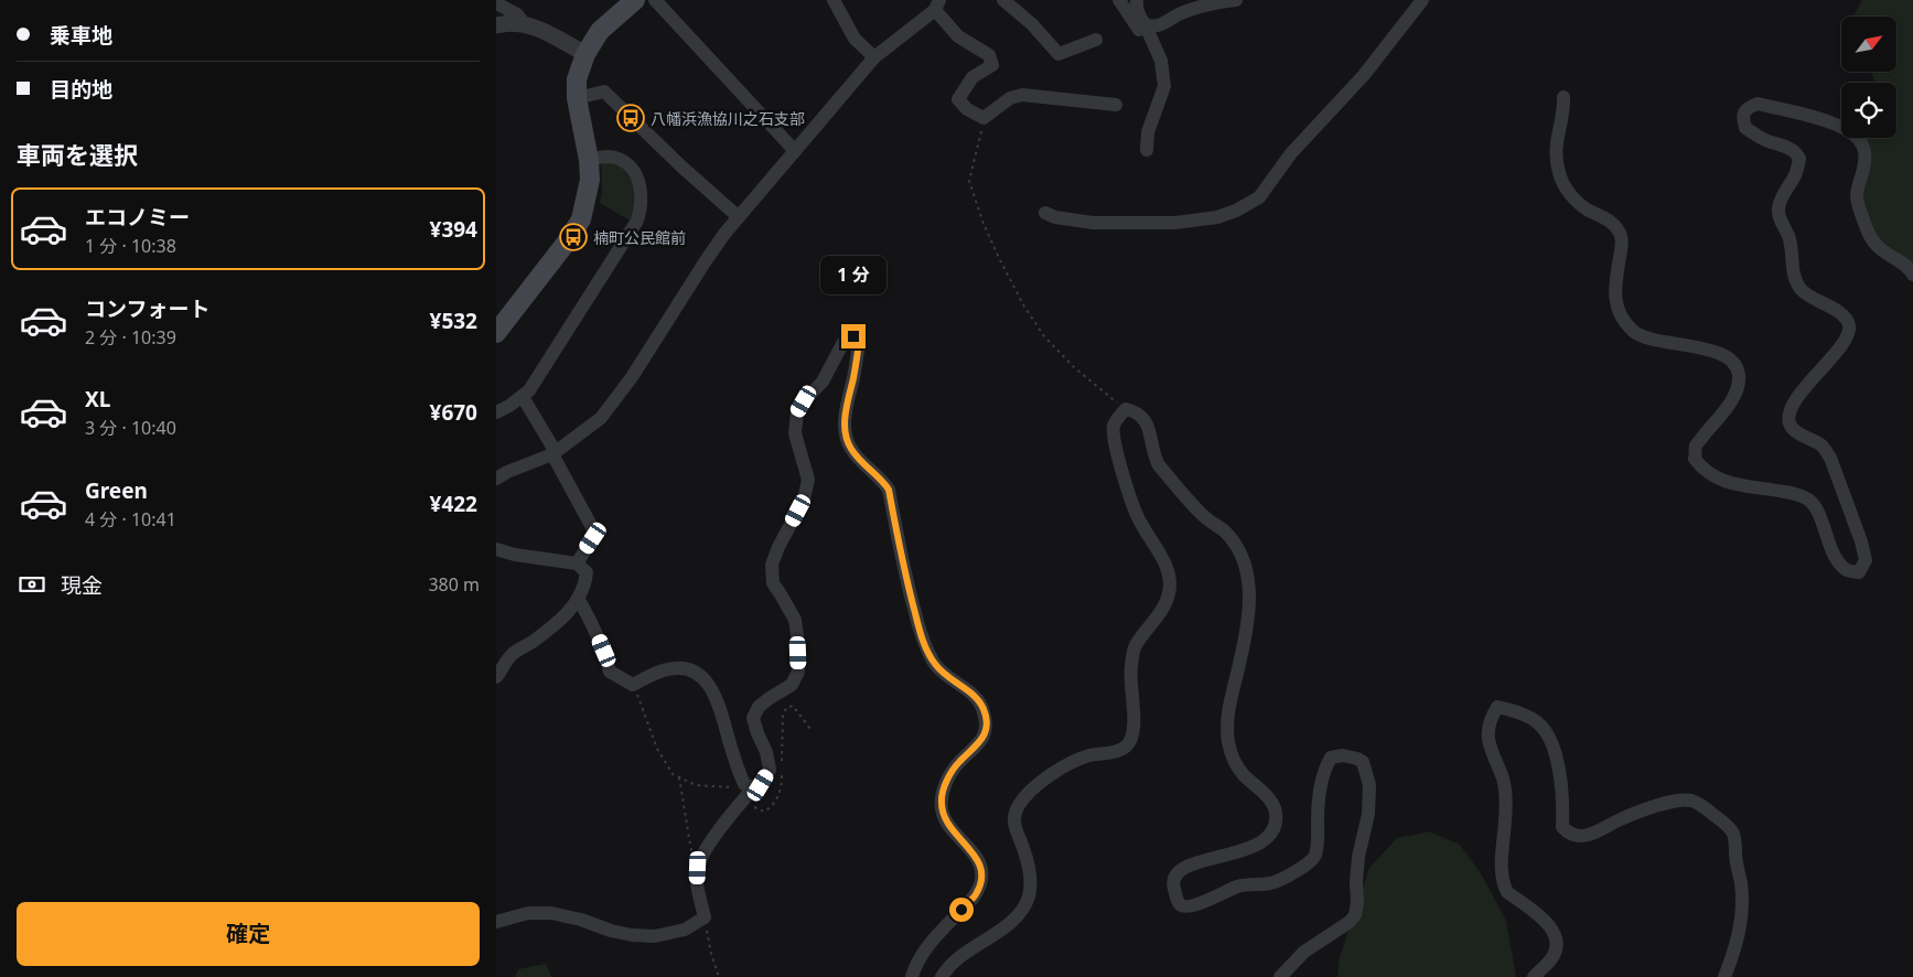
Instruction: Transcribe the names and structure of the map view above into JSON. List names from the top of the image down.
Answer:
{
  "places": {
    "bus stop": ["八幡浜漁協川之石支部", "楠町公民館前"]
  },
  "north": "top right",
  "page": {
    "banner": ["乗車地", "目的地"],
    "heading": "車両を選択",
    "list": [
      {
        "name": "エコノミー",
        "note": "1 分 · 10:38",
        "value": "¥394"
      },
      {
        "name": "コンフォート",
        "note": "2 分 · 10:39",
        "value": "¥532"
      },
      {
        "name": "XL",
        "note": "3 分 · 10:40",
        "value": "¥670"
      },
      {
        "name": "Green",
        "note": "4 分 · 10:41",
        "value": "¥422"
      }
    ],
    "bubble": "1 分",
    "pay": ["現金", "380 m"],
    "buttons": "確定"
  }
}
